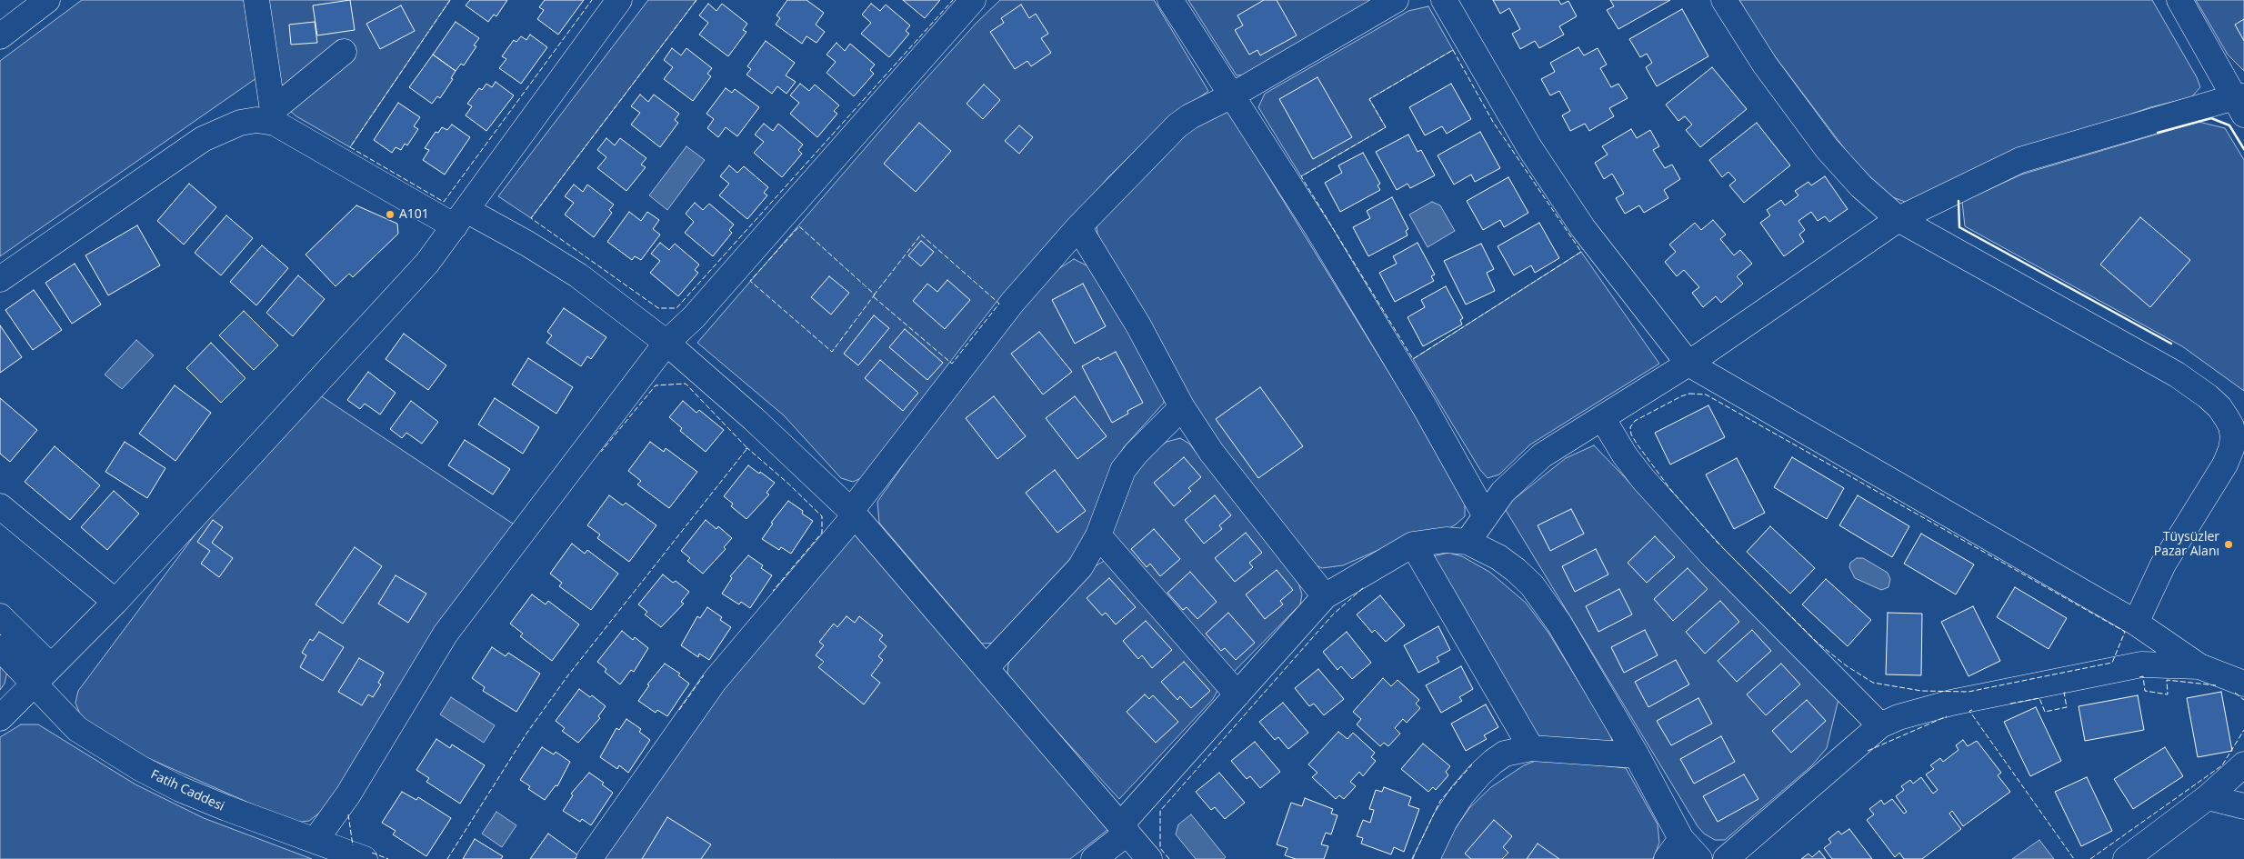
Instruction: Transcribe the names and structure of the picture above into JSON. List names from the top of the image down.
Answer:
{
  "streets": {
    "street": ["Fatih Caddesi"]
  },
  "places": ["A101", "Tüysüzler Pazar Alanı"]
}
